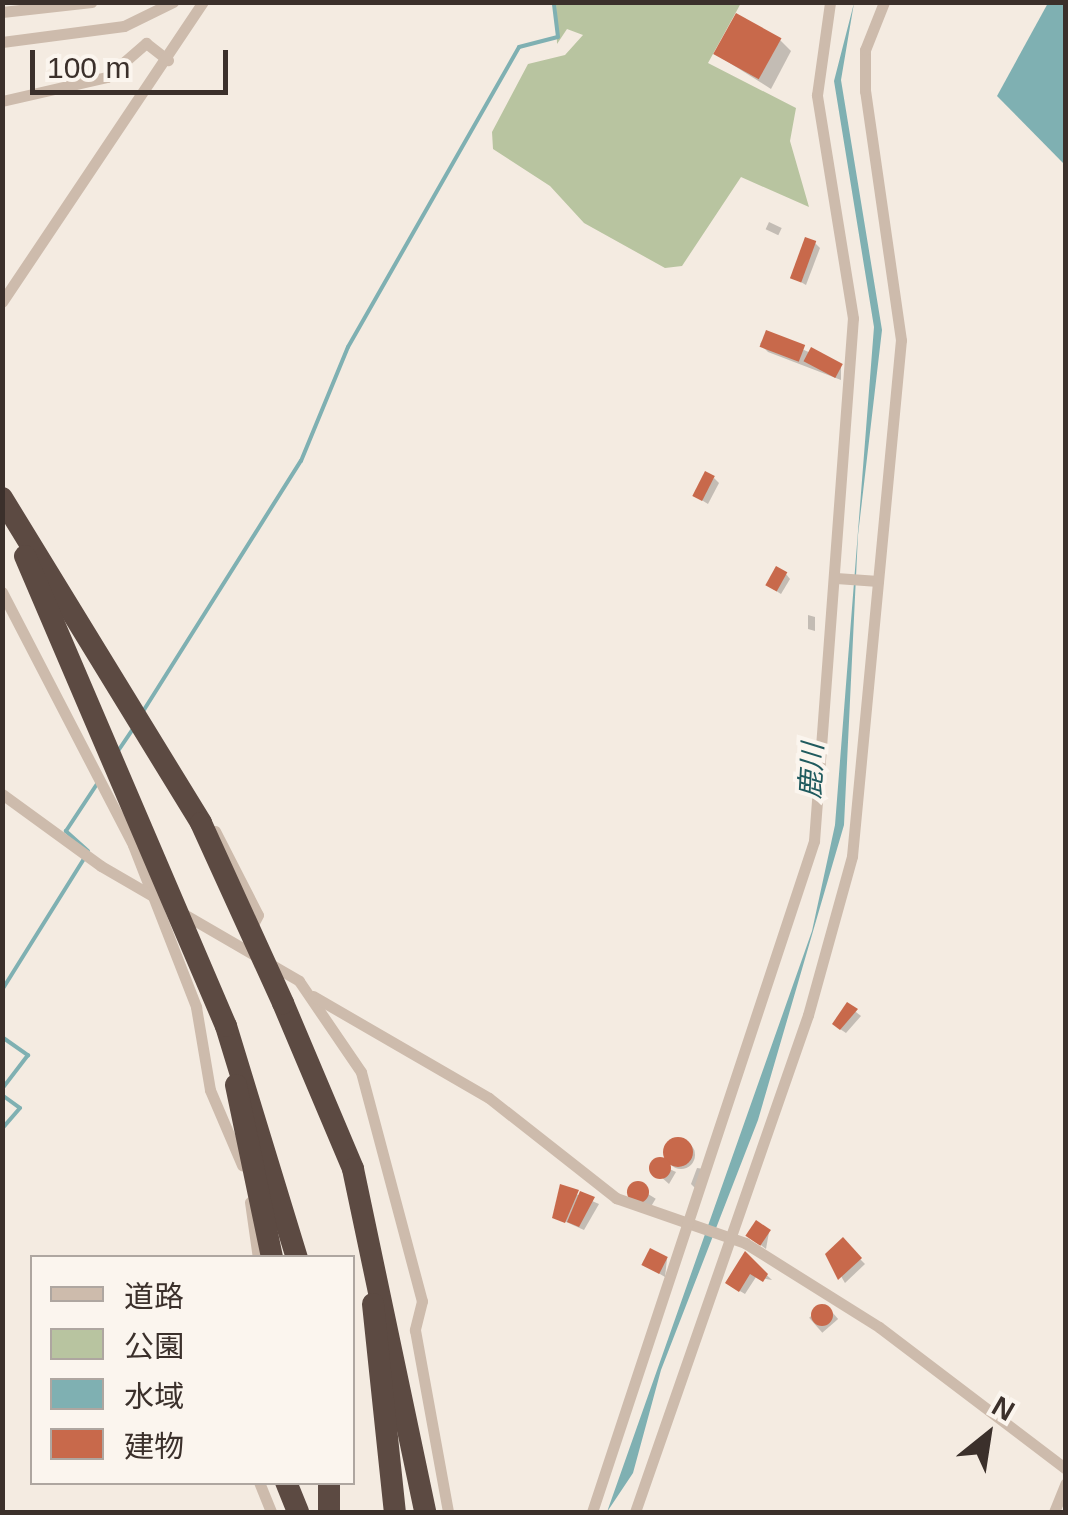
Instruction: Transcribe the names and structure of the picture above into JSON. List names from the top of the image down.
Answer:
{
  "water": ["鹿川"],
  "legend": [
    "道路",
    "公園",
    "水域",
    "建物"
  ],
  "scale_bar": "100 m",
  "north": "top right"
}
